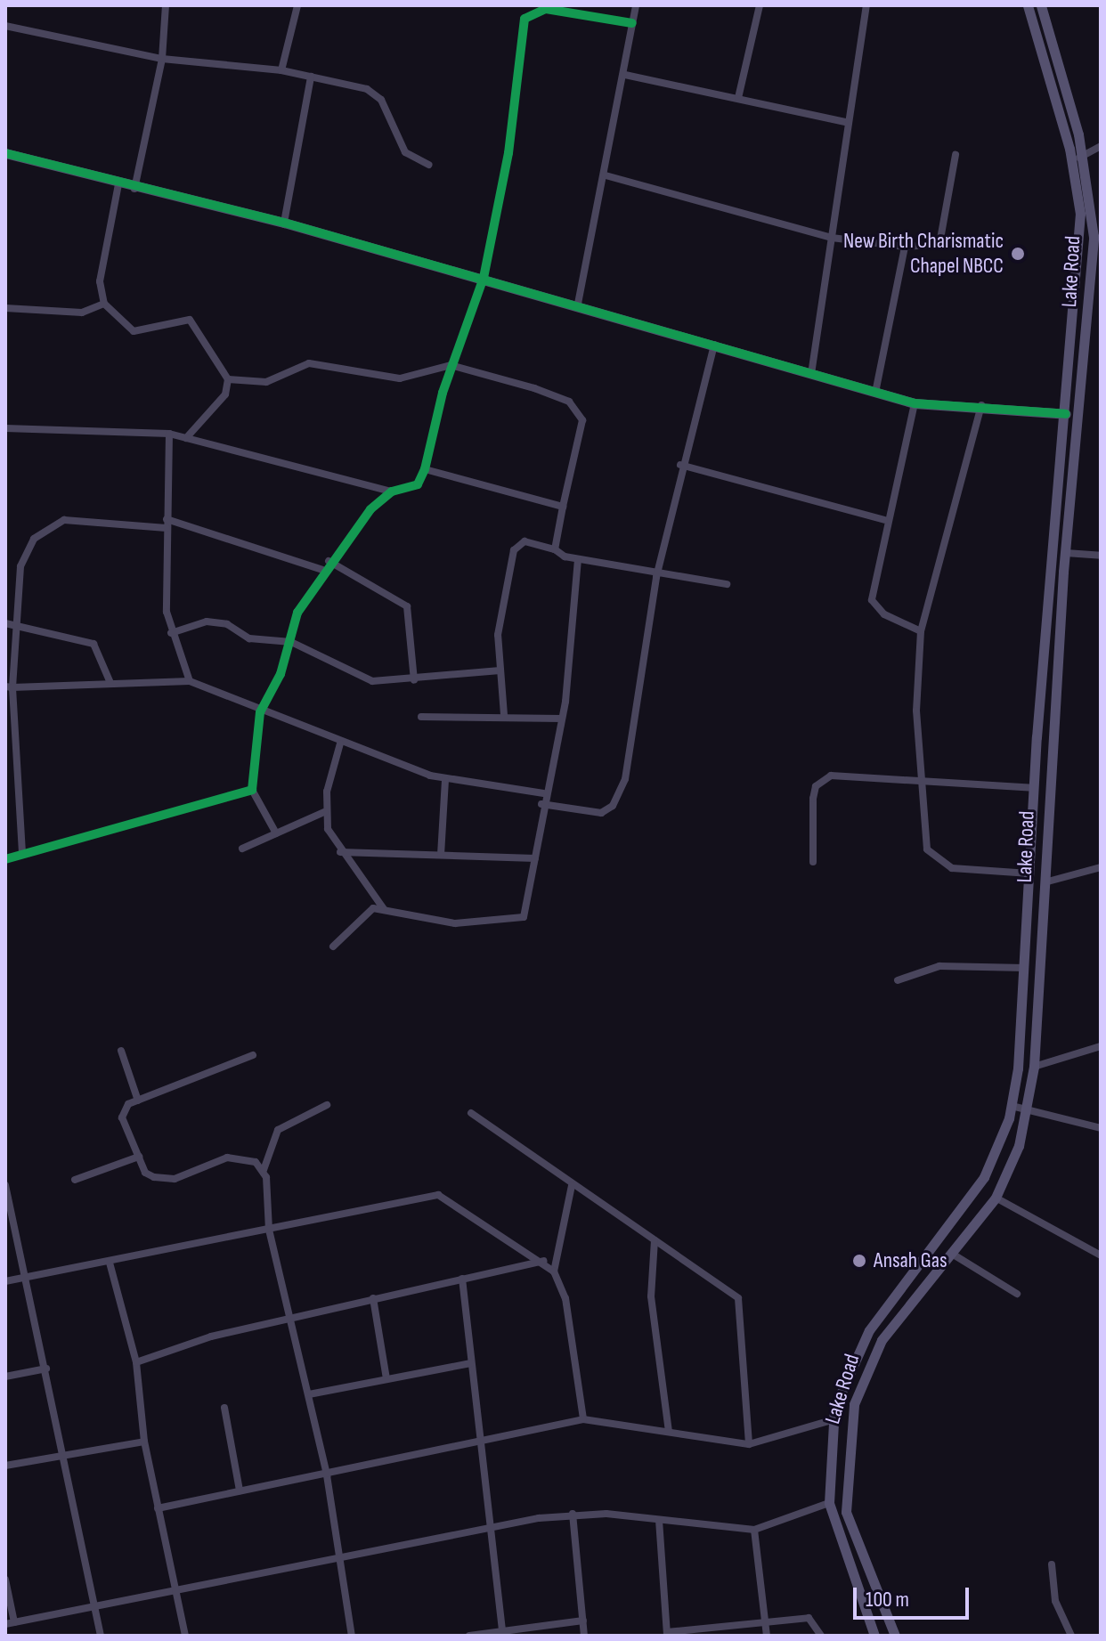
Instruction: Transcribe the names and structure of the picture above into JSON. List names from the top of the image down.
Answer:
{
  "streets": {
    "main road": ["Lake Road"]
  },
  "places": ["New Birth Charismatic Chapel NBCC", "Ansah Gas"],
  "scale_bar": "100 m"
}
